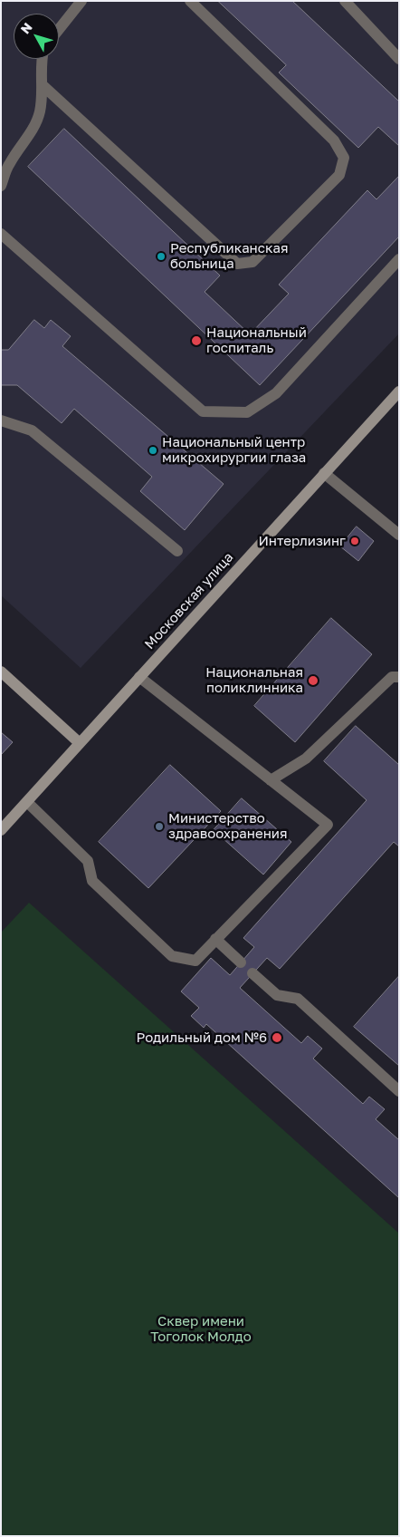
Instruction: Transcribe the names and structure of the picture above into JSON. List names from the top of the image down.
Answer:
{
  "streets": {
    "main road": ["Московская улица"]
  },
  "parks": ["Сквер имени Тоголок Молдо"],
  "places": [
    "Республиканская больница",
    "Национальный госпиталь",
    "Национальный центр микрохирургии глаза",
    "Интерлизинг",
    "Национальная поликлинника",
    "Министерство здравоохранения",
    "Родильный дом №6"
  ],
  "north": "top left"
}
